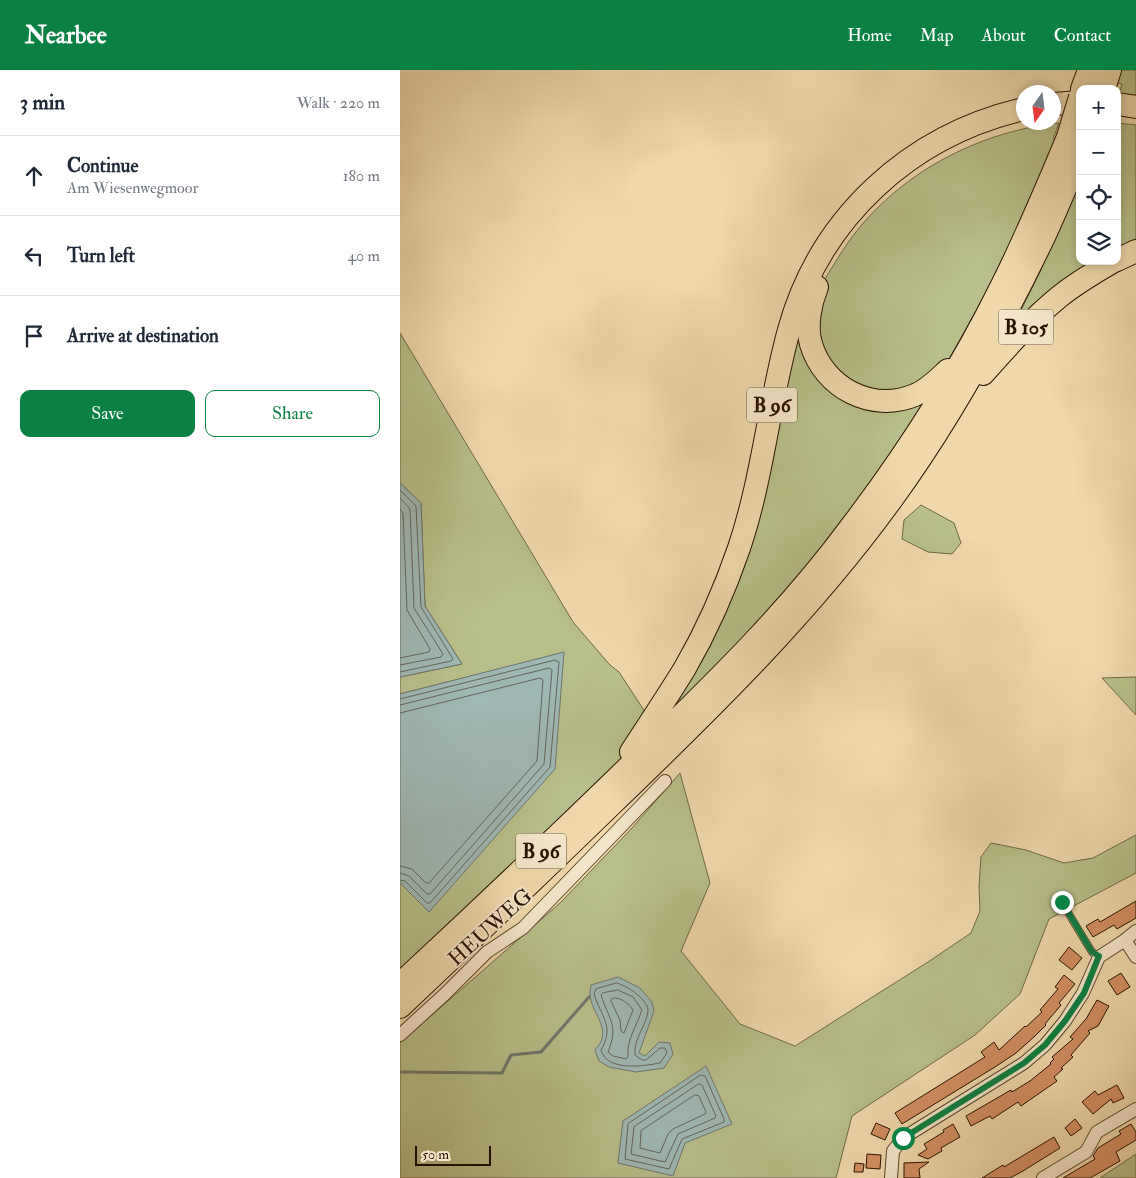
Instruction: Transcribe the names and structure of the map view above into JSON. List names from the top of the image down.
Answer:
{
  "streets": {
    "highway": ["B 105", "B 96"],
    "street": ["HEUWEG"]
  },
  "crossings": [
    ["B 105", "B 96"]
  ],
  "scale_bar": "50 m",
  "north": "bottom",
  "page": {
    "header": "Nearbee",
    "nav": [
      "Home",
      "Map",
      "About",
      "Contact"
    ],
    "heading": ["3 min", "Walk · 220 m"],
    "map_buttons": ["+", "−"],
    "list": [
      ["Continue", "Am Wiesenwegmoor", "180 m"],
      ["Turn left", "40 m"],
      "Arrive at destination"
    ],
    "buttons": ["Save", "Share"],
    "scale": "50 m"
  }
}
